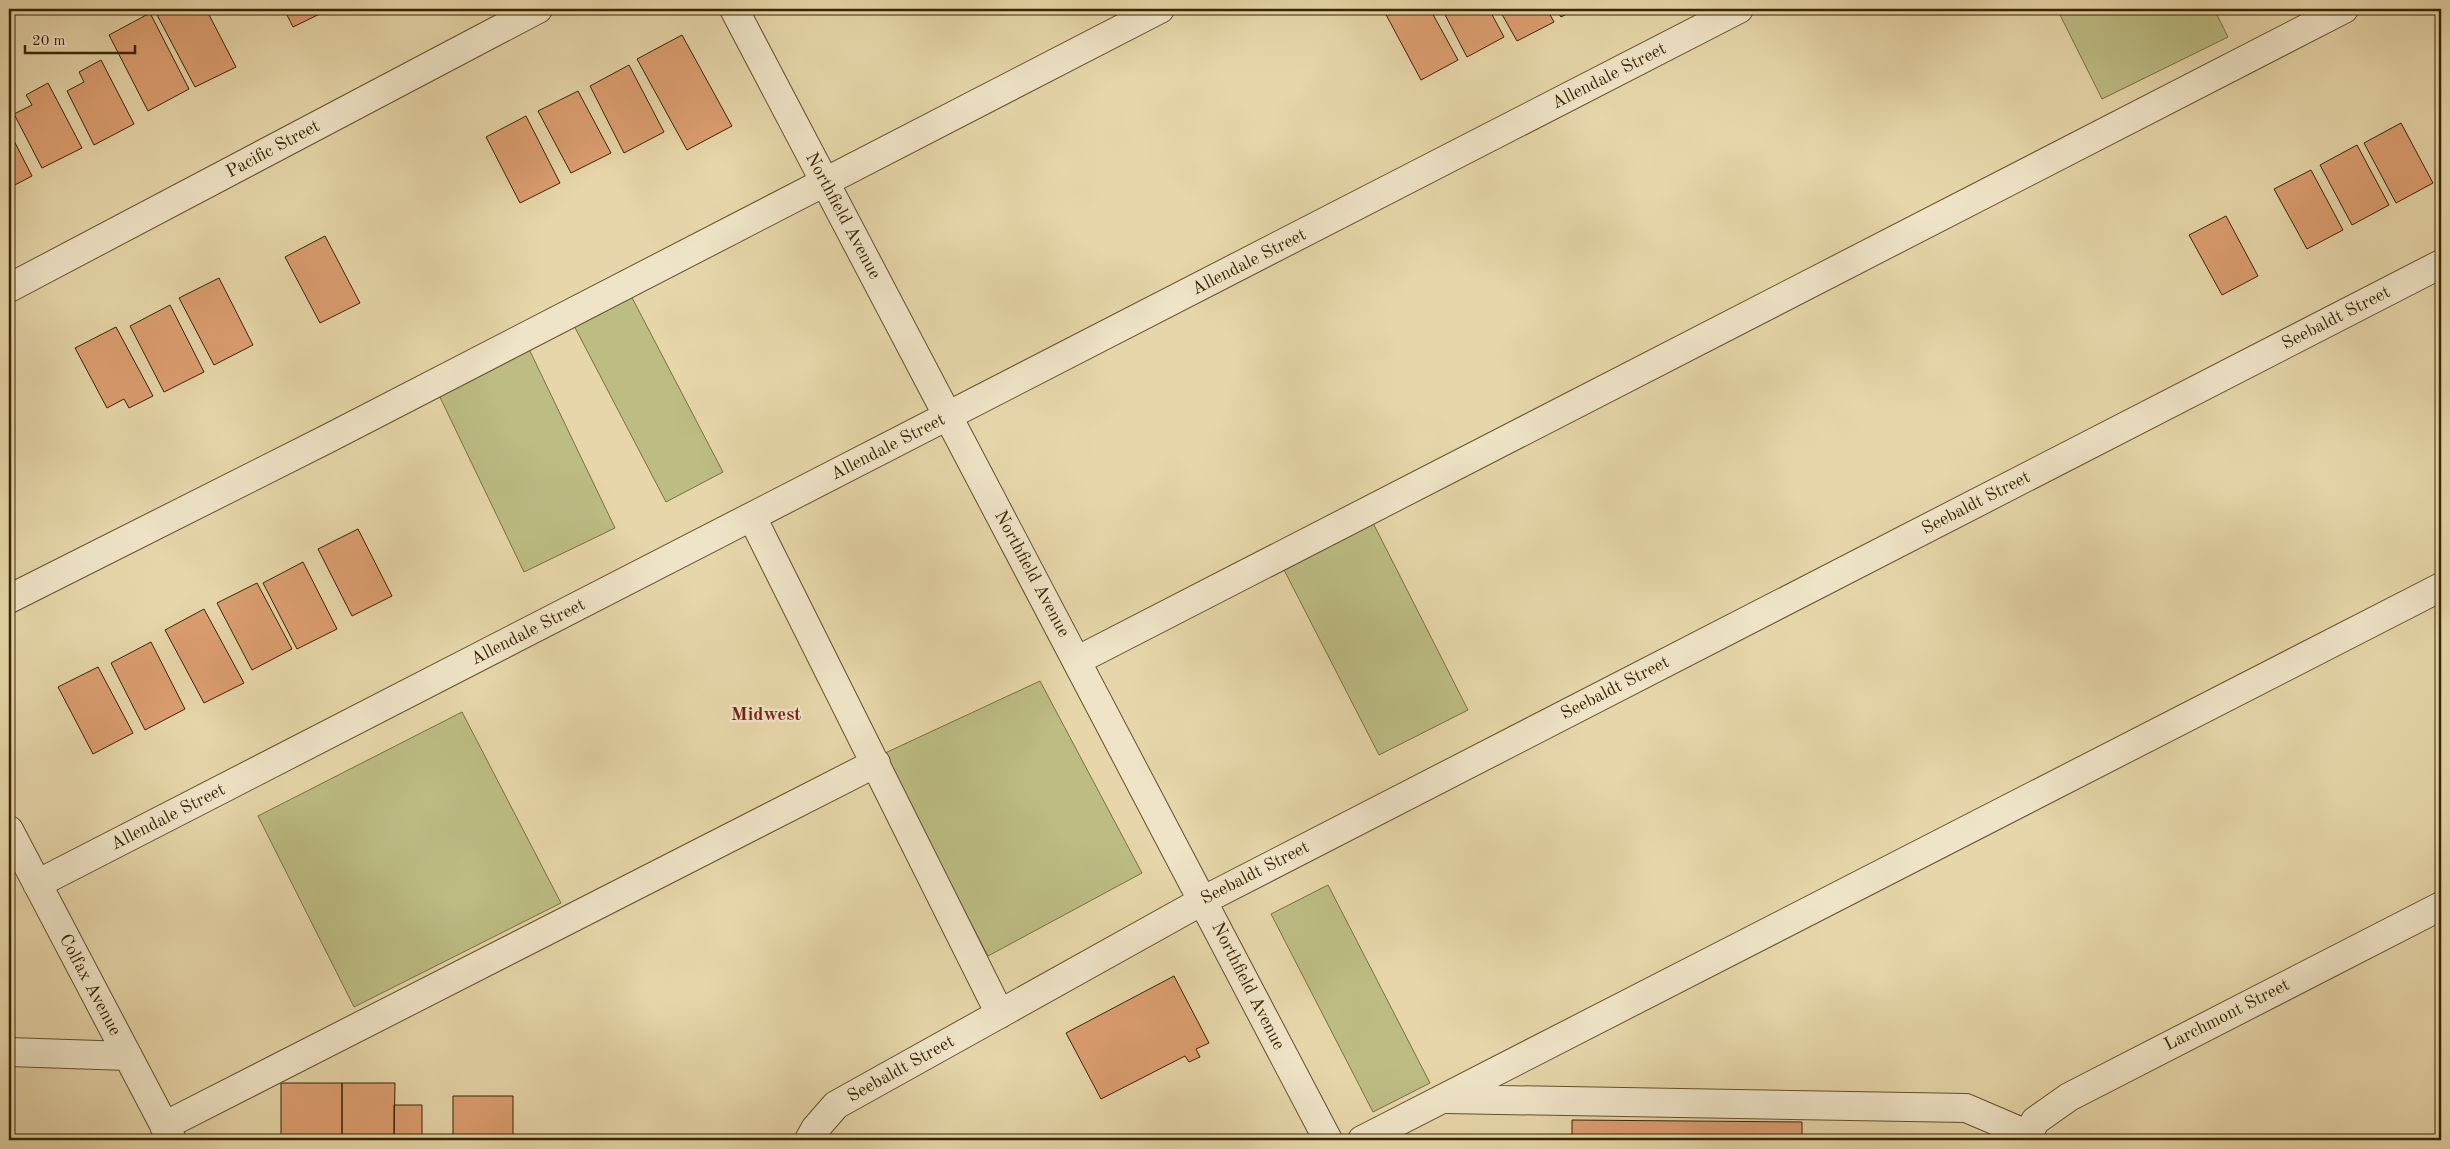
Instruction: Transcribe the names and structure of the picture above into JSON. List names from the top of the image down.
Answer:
{
  "streets": {
    "street": [
      "Allendale Street",
      "Pacific Street",
      "Northfield Avenue",
      "Seebaldt Street",
      "Colfax Avenue",
      "Larchmont Street"
    ]
  },
  "crossings": [
    ["Allendale Street", "Northfield Avenue"],
    ["Allendale Street", "Colfax Avenue"],
    ["Northfield Avenue", "Seebaldt Street"]
  ],
  "districts": ["Midwest"],
  "scale_bar": "20 m"
}
